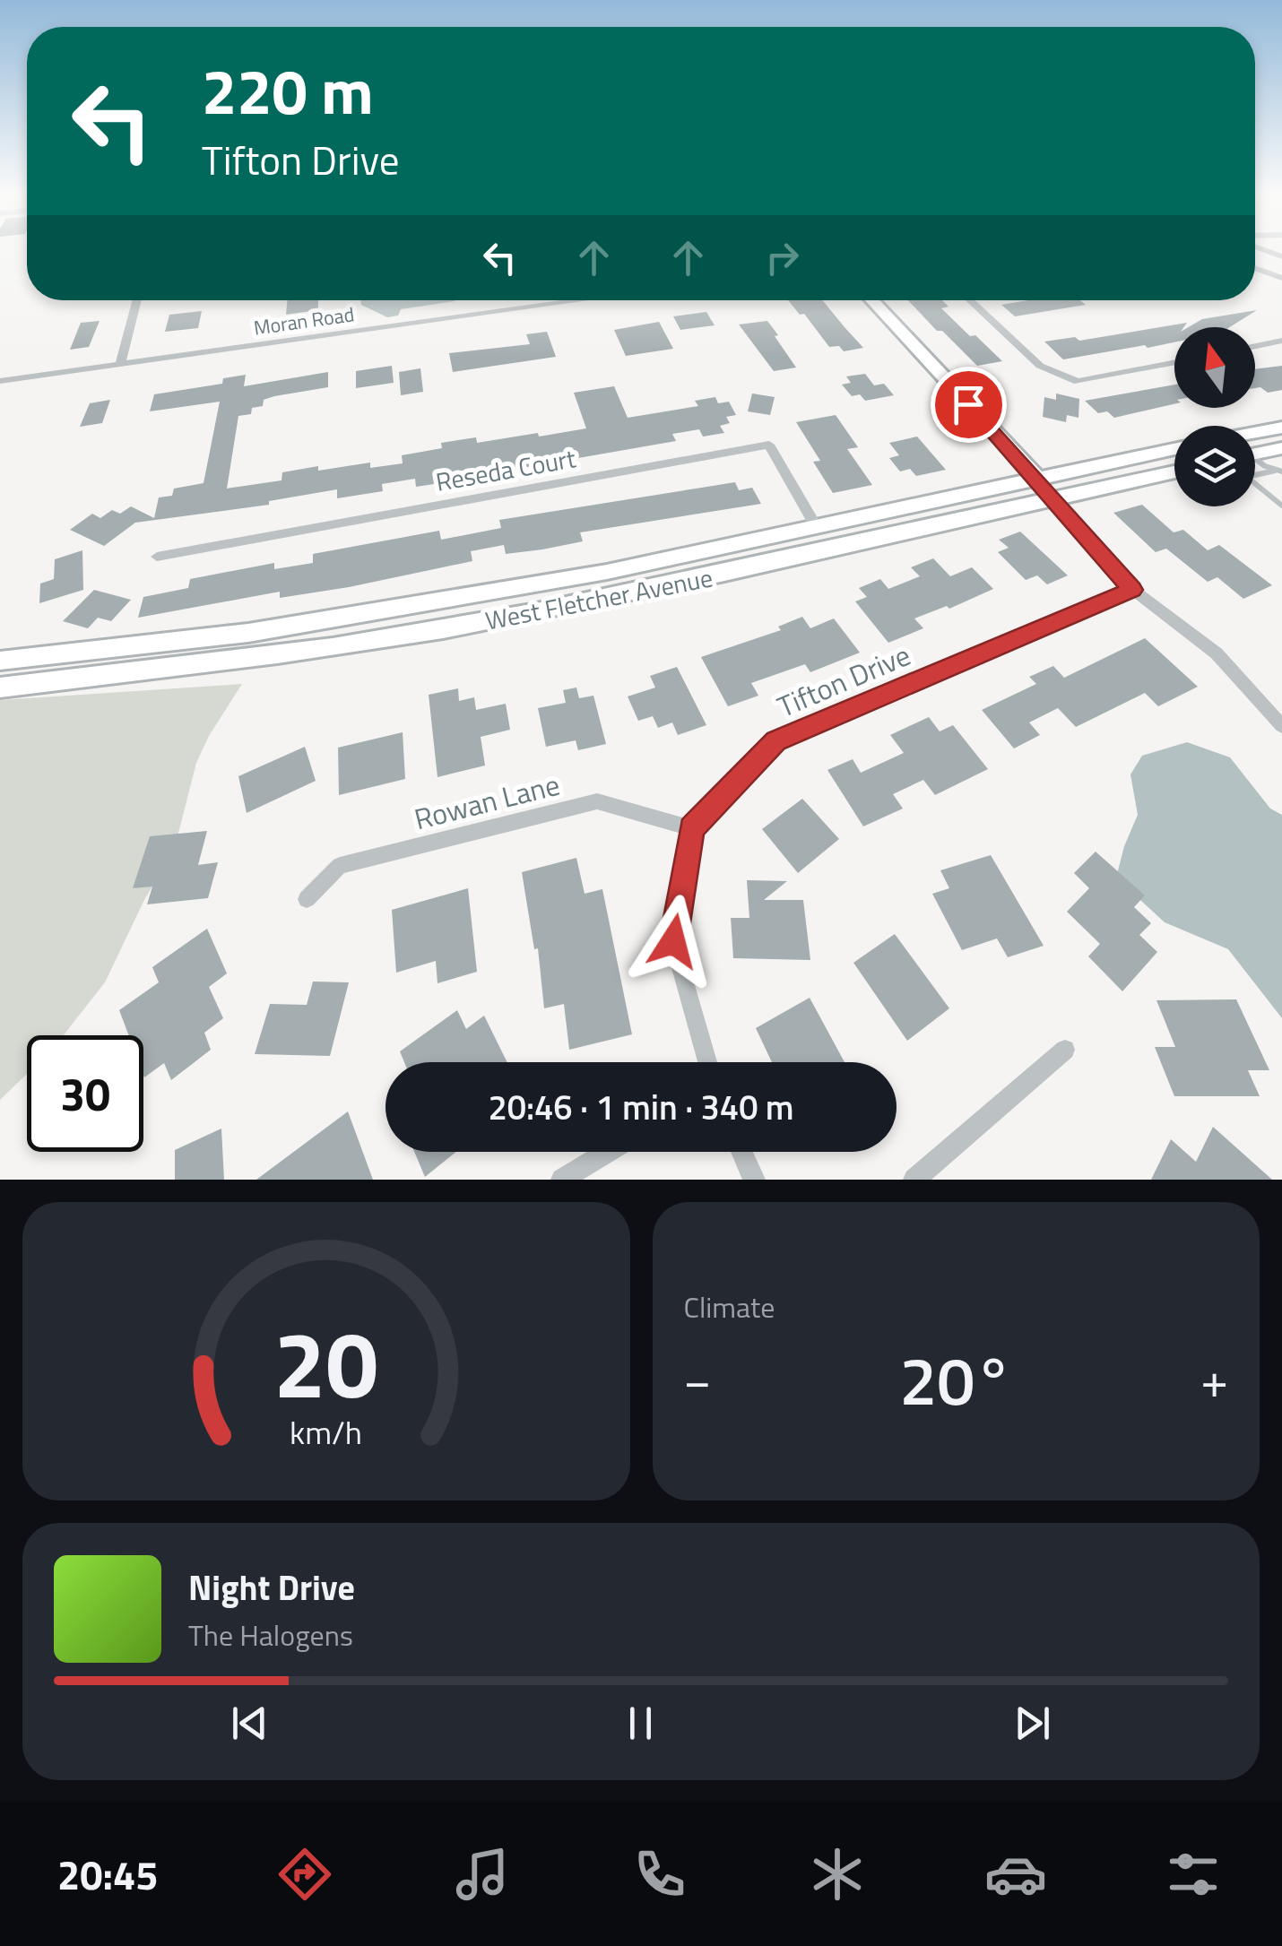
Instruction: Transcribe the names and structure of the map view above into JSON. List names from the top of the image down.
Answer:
{
  "streets": {
    "main road": ["West Fletcher Avenue"],
    "street": [
      "Moran Road",
      "Reseda Court",
      "Tifton Drive",
      "Rowan Lane"
    ]
  },
  "crossings": [
    ["Reseda Court", "West Fletcher Avenue"],
    ["Tifton Drive", "Rowan Lane"]
  ],
  "north": "top",
  "page": {
    "turn": ["220 m", "Tifton Drive"],
    "limit": "30",
    "trip": "20:46 · 1 min · 340 m",
    "tile": "Climate",
    "heat": ["−", "20°", "+"],
    "song": ["Night Drive", "The Halogens"],
    "tabs": "20:45",
    "gauge": ["20", "km/h"]
  }
}
